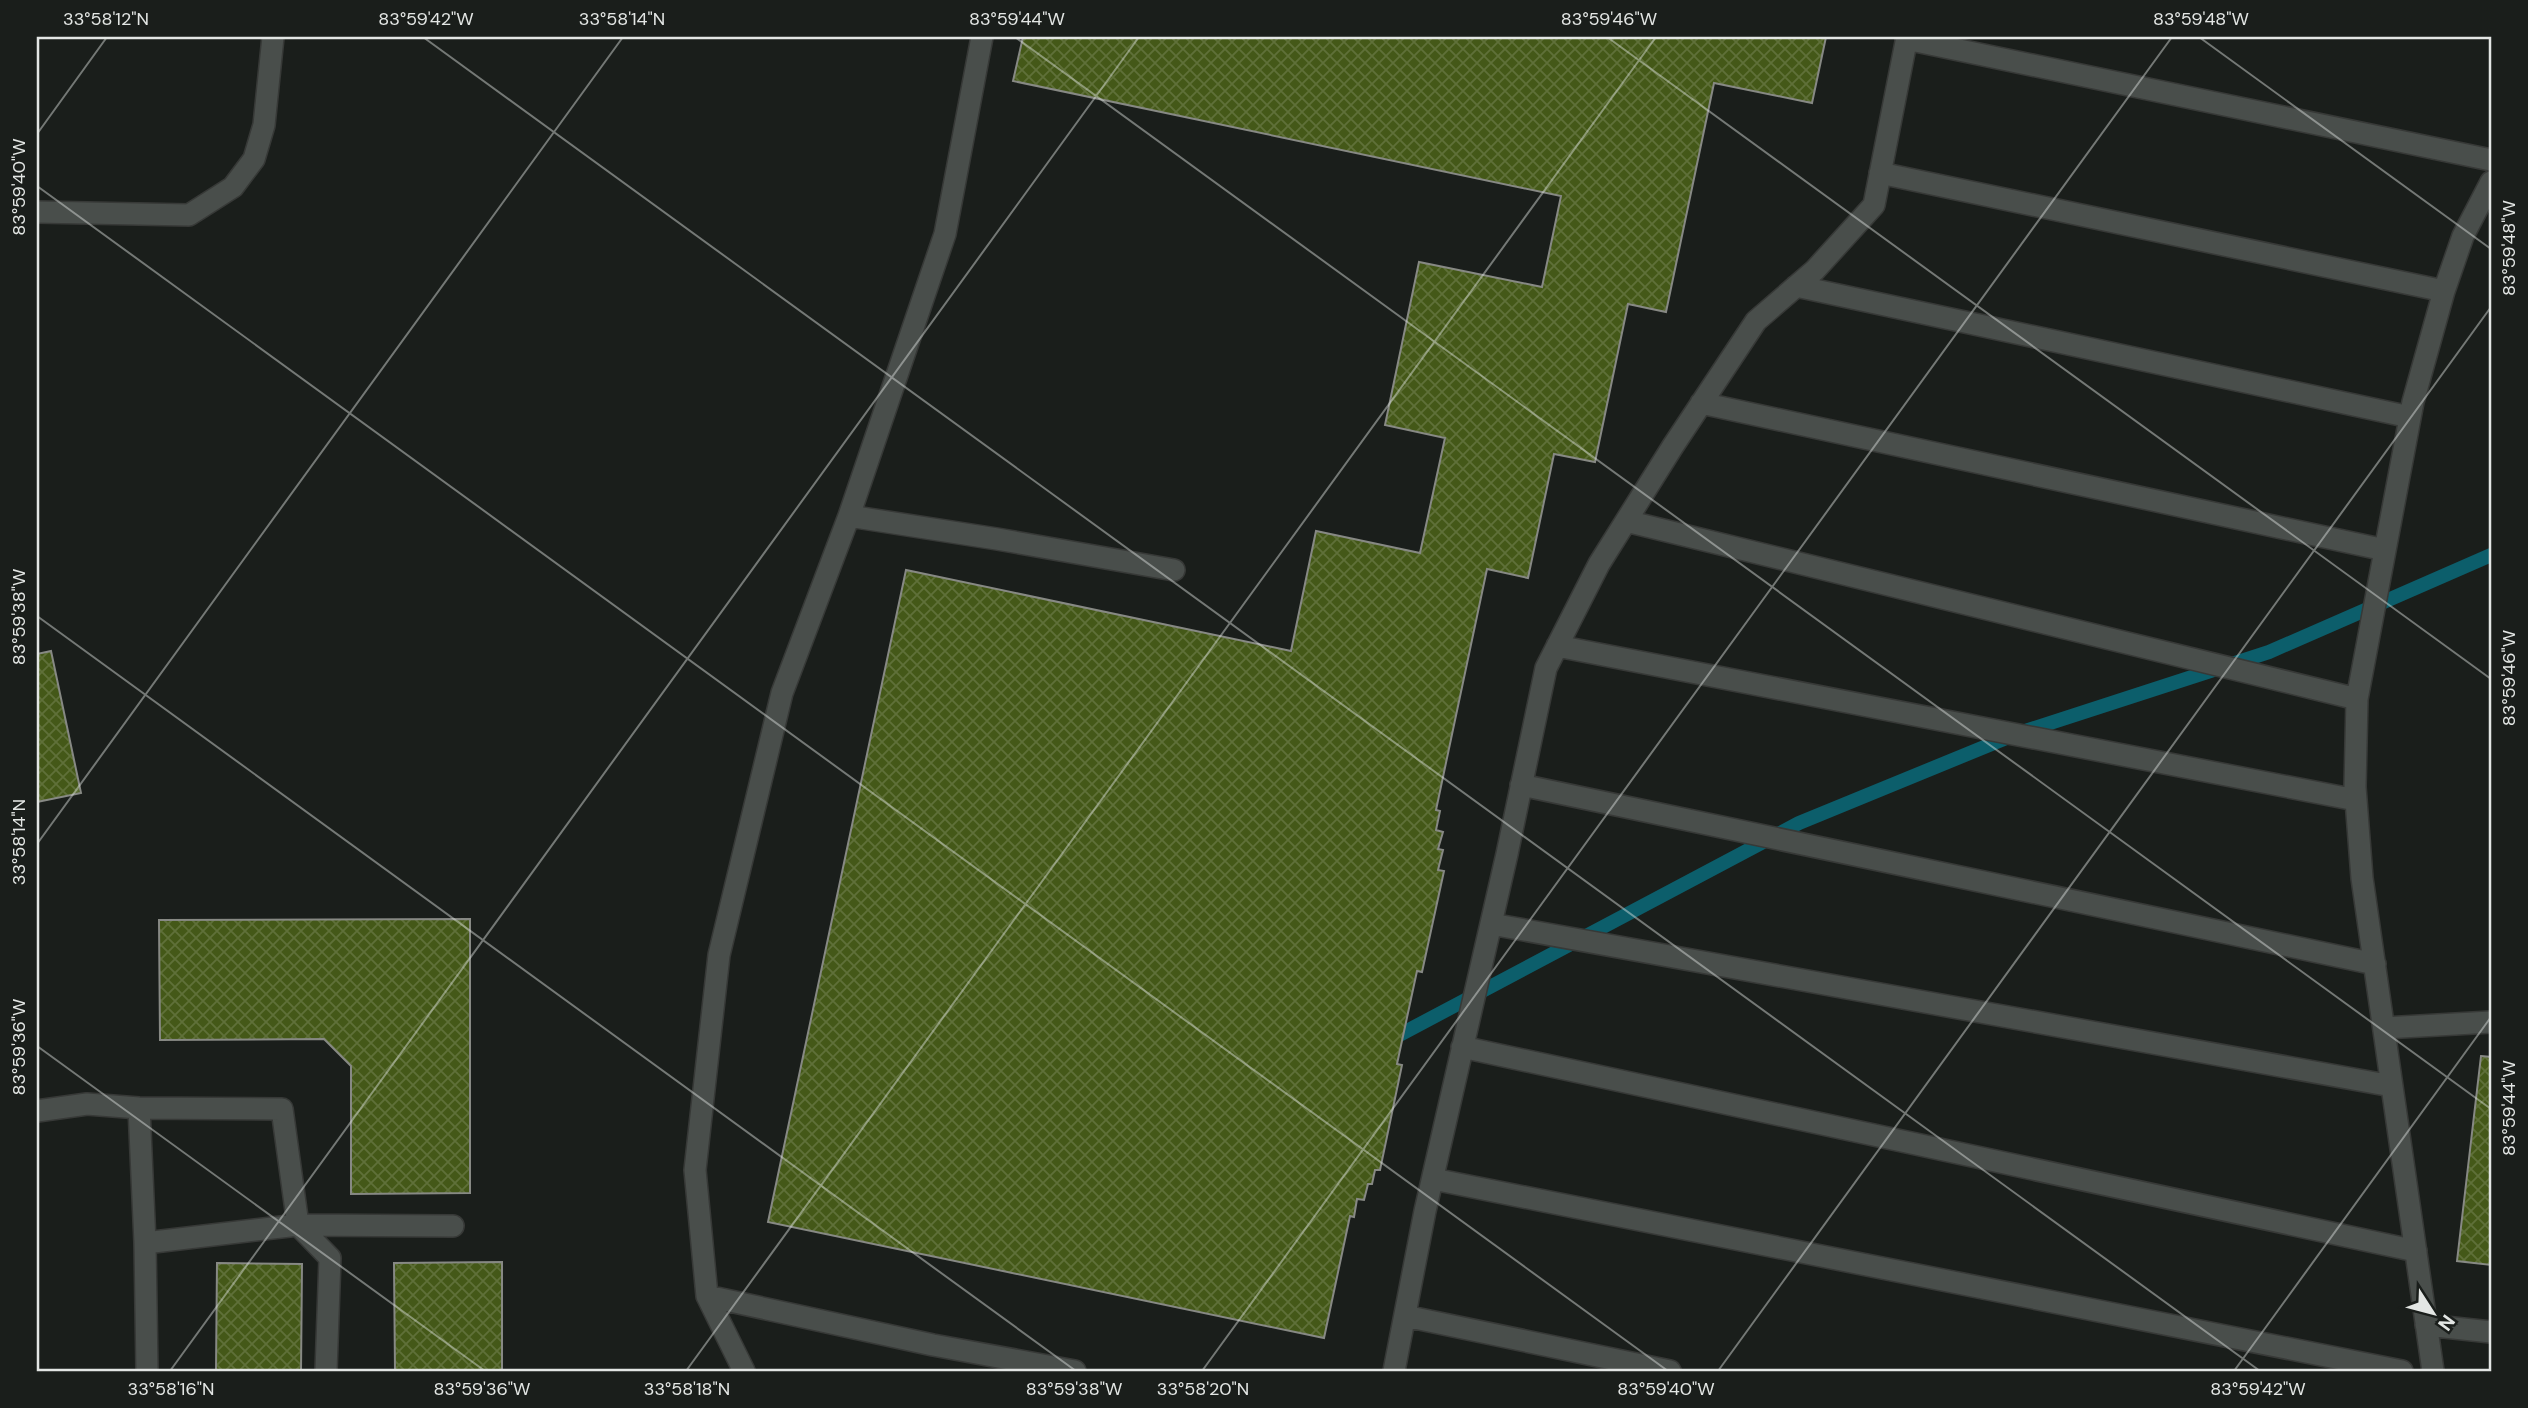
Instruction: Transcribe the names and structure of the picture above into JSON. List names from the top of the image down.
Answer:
{
  "north": "bottom right",
  "coordinates": [
    "33°58'12\"N",
    "83°59'42\"W",
    "33°58'14\"N",
    "83°59'44\"W",
    "83°59'46\"W",
    "83°59'48\"W",
    "83°59'40\"W",
    "83°59'38\"W",
    "83°59'36\"W",
    "33°58'16\"N",
    "33°58'18\"N",
    "33°58'20\"N"
  ]
}
